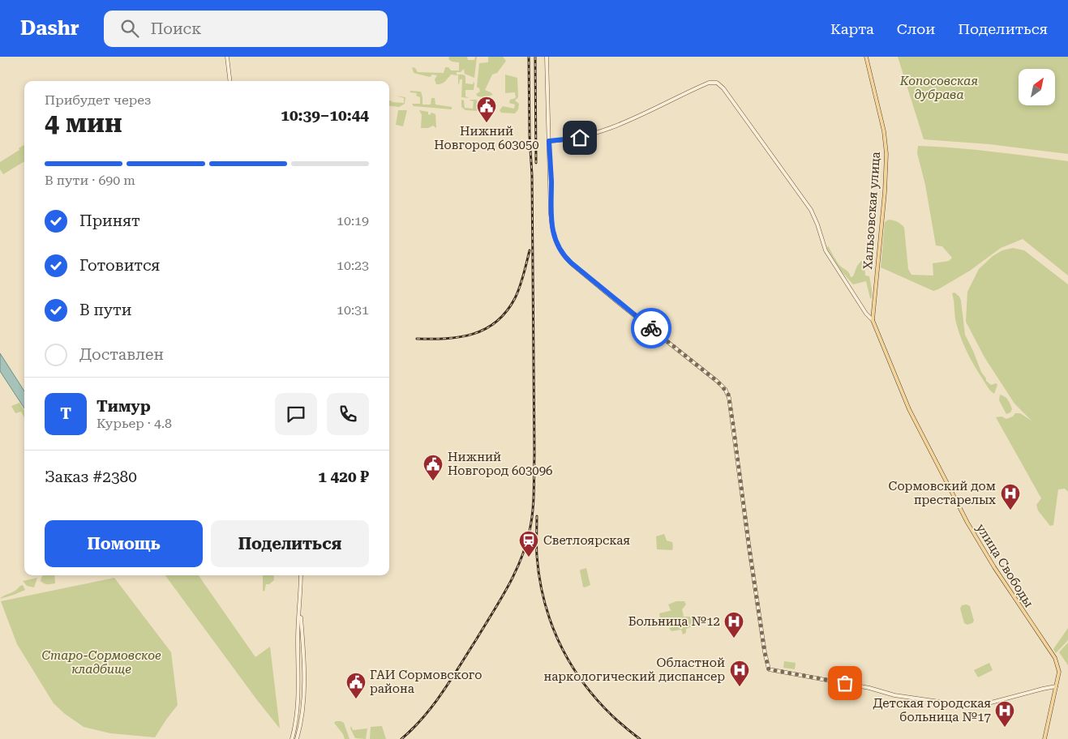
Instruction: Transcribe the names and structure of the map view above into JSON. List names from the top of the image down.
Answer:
{
  "streets": {
    "main road": ["Хальзовская улица", "улица Свободы"]
  },
  "crossings": [
    ["Хальзовская улица", "улица Свободы"]
  ],
  "parks": ["Копосовская дубрава", "Старо-Сормовское кладбище"],
  "places": {
    "public building": ["Нижний Новгород 603050", "Нижний Новгород 603096", "ГАИ Сормовского района"],
    "hospital": [
      "Сормовский дом престарелых",
      "Больница №12",
      "Областной наркологический диспансер",
      "Детская городская больница №17"
    ],
    "station": ["Светлоярская"]
  },
  "north": "top right",
  "page": {
    "header": "Dashr",
    "search": "Поиск",
    "nav": ["Карта", "Слои", "Поделиться"],
    "heading": ["4 мин", "Прибудет через", "10:39–10:44"],
    "panel": [
      "Тимур",
      "Курьер · 4.8",
      "Заказ #2380",
      "1 420 ₽"
    ],
    "bar": "В пути · 690 m",
    "list": [
      ["Принят", "10:19"],
      ["Готовится", "10:23"],
      ["В пути", "10:31"],
      "Доставлен"
    ],
    "round": "Т",
    "buttons": ["Помощь", "Поделиться"]
  }
}
